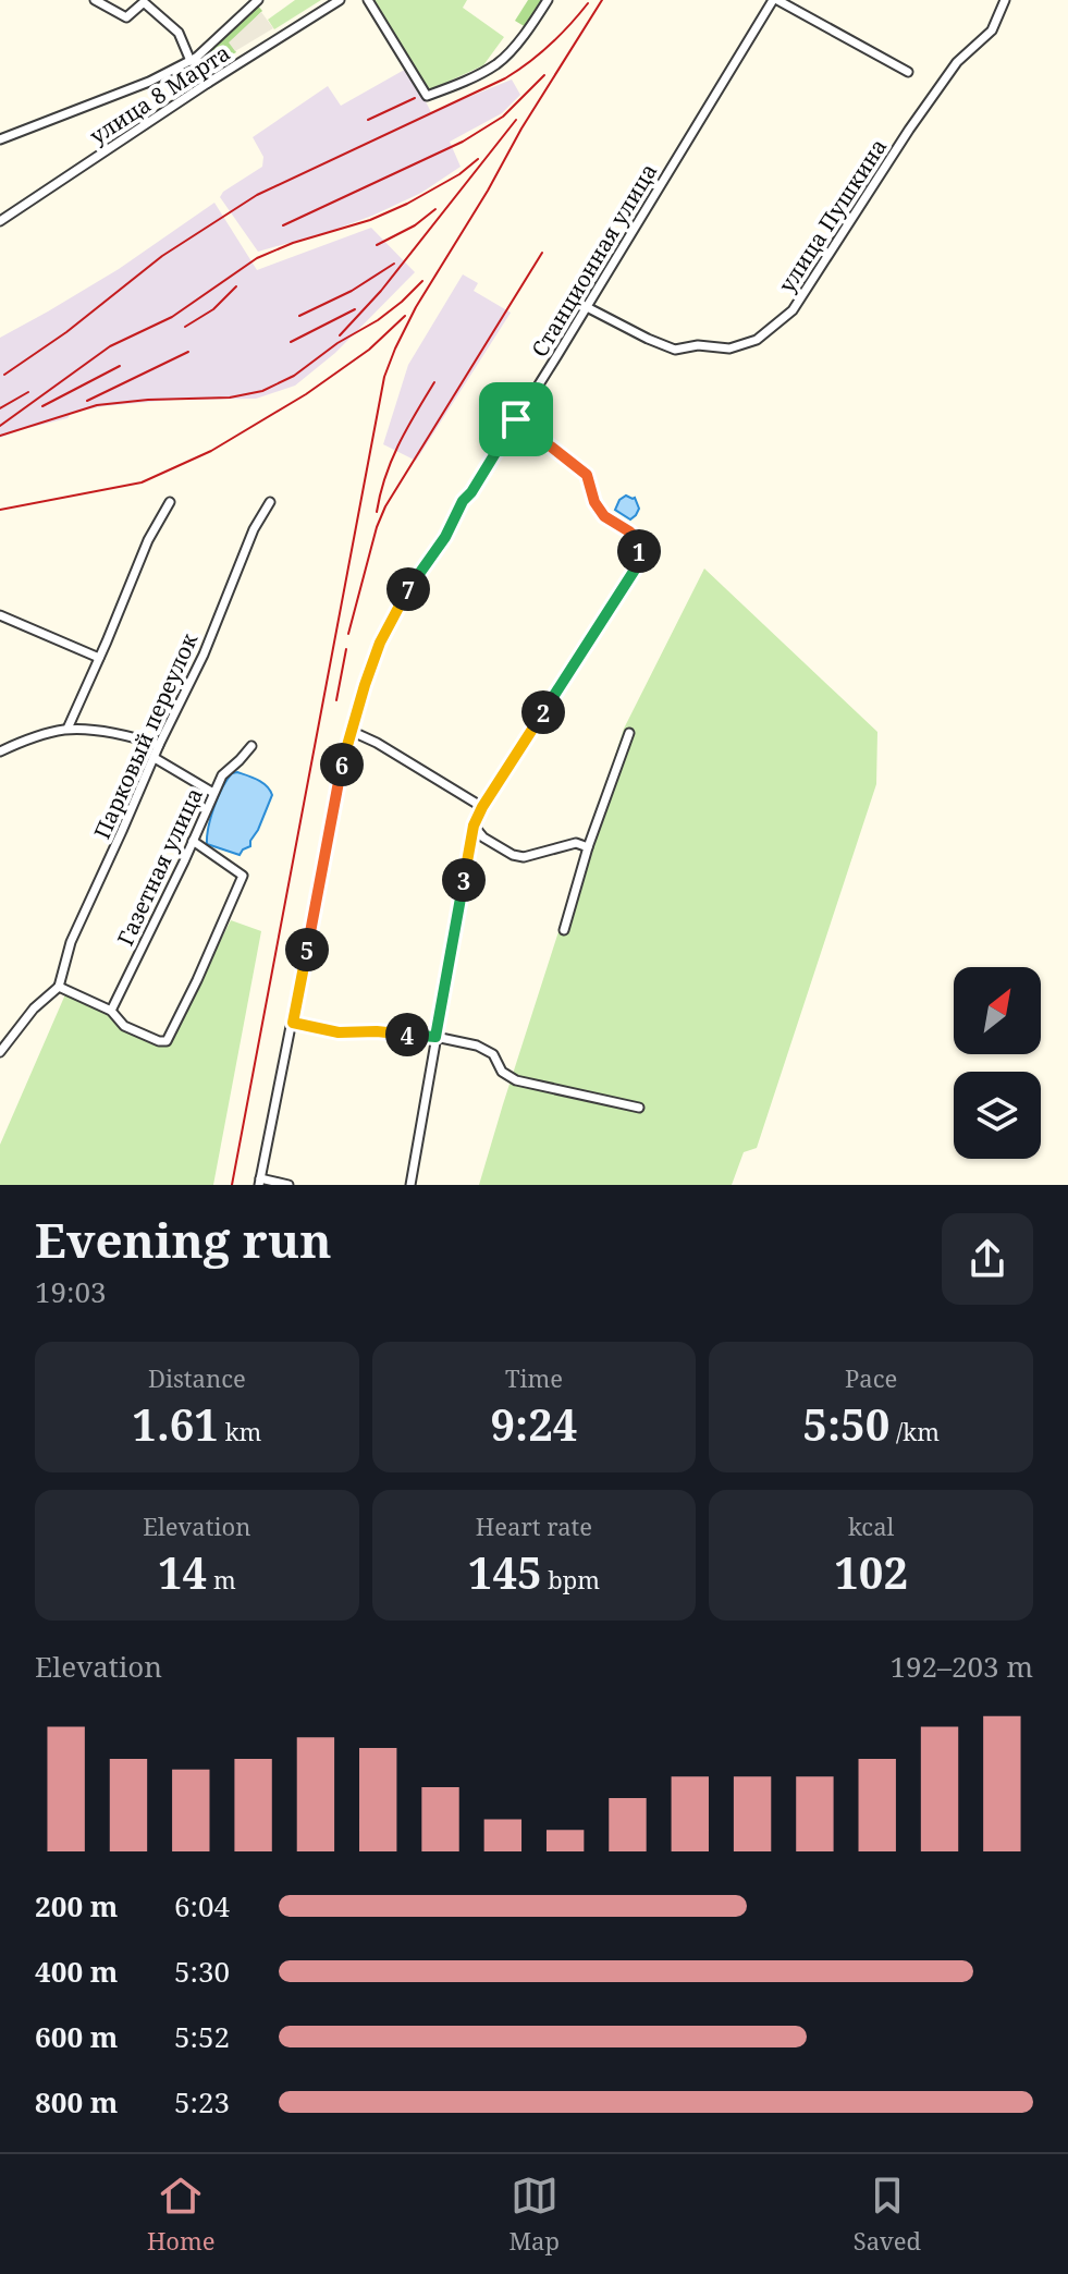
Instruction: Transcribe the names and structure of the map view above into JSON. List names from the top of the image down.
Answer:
{
  "streets": {
    "street": [
      "улица 8 Марта",
      "улица Пушкина",
      "Станционная улица",
      "Парковый переулок",
      "Газетная улица"
    ]
  },
  "crossings": [
    ["улица Пушкина", "Станционная улица"]
  ],
  "north": "top right",
  "page": {
    "pins": [
      "1",
      "7",
      "2",
      "6",
      "3",
      "5",
      "4"
    ],
    "heading": ["Evening run", "19:03"],
    "stats": [
      ["Distance", "1.61 km"],
      ["Time", "9:24"],
      ["Pace", "5:50 /km"],
      ["Elevation", "14 m"],
      ["Heart rate", "145 bpm"],
      ["kcal", "102"]
    ],
    "chart": ["Elevation", "192–203 m"],
    "list": [
      {
        "name": "200 m",
        "note": "6:04"
      },
      {
        "name": "400 m",
        "note": "5:30"
      },
      {
        "name": "600 m",
        "note": "5:52"
      },
      {
        "name": "800 m",
        "note": "5:23"
      }
    ],
    "tabs": ["Home", "Map", "Saved"]
  }
}
